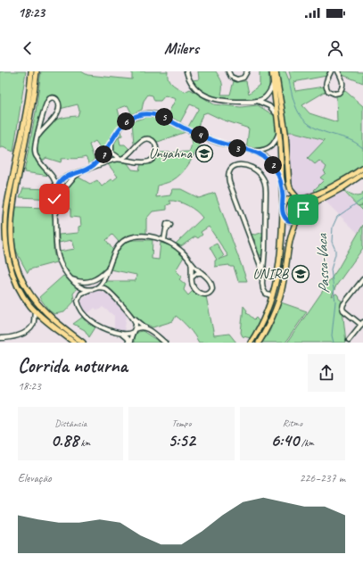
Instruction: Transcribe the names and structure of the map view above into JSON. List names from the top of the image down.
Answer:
{
  "water": ["Passa-Vaca"],
  "places": {
    "school or university": ["Unyahna", "UNIRB"]
  },
  "page": {
    "status": "18:23",
    "header": "Milers",
    "pins": [
      "5",
      "6",
      "4",
      "3",
      "7",
      "2"
    ],
    "heading": ["Corrida noturna", "18:23"],
    "stats": [
      ["Distância", "0.88 km"],
      ["Tempo", "5:52"],
      ["Ritmo", "6:40 /km"]
    ],
    "chart": ["Elevação", "226–237 m"]
  }
}
